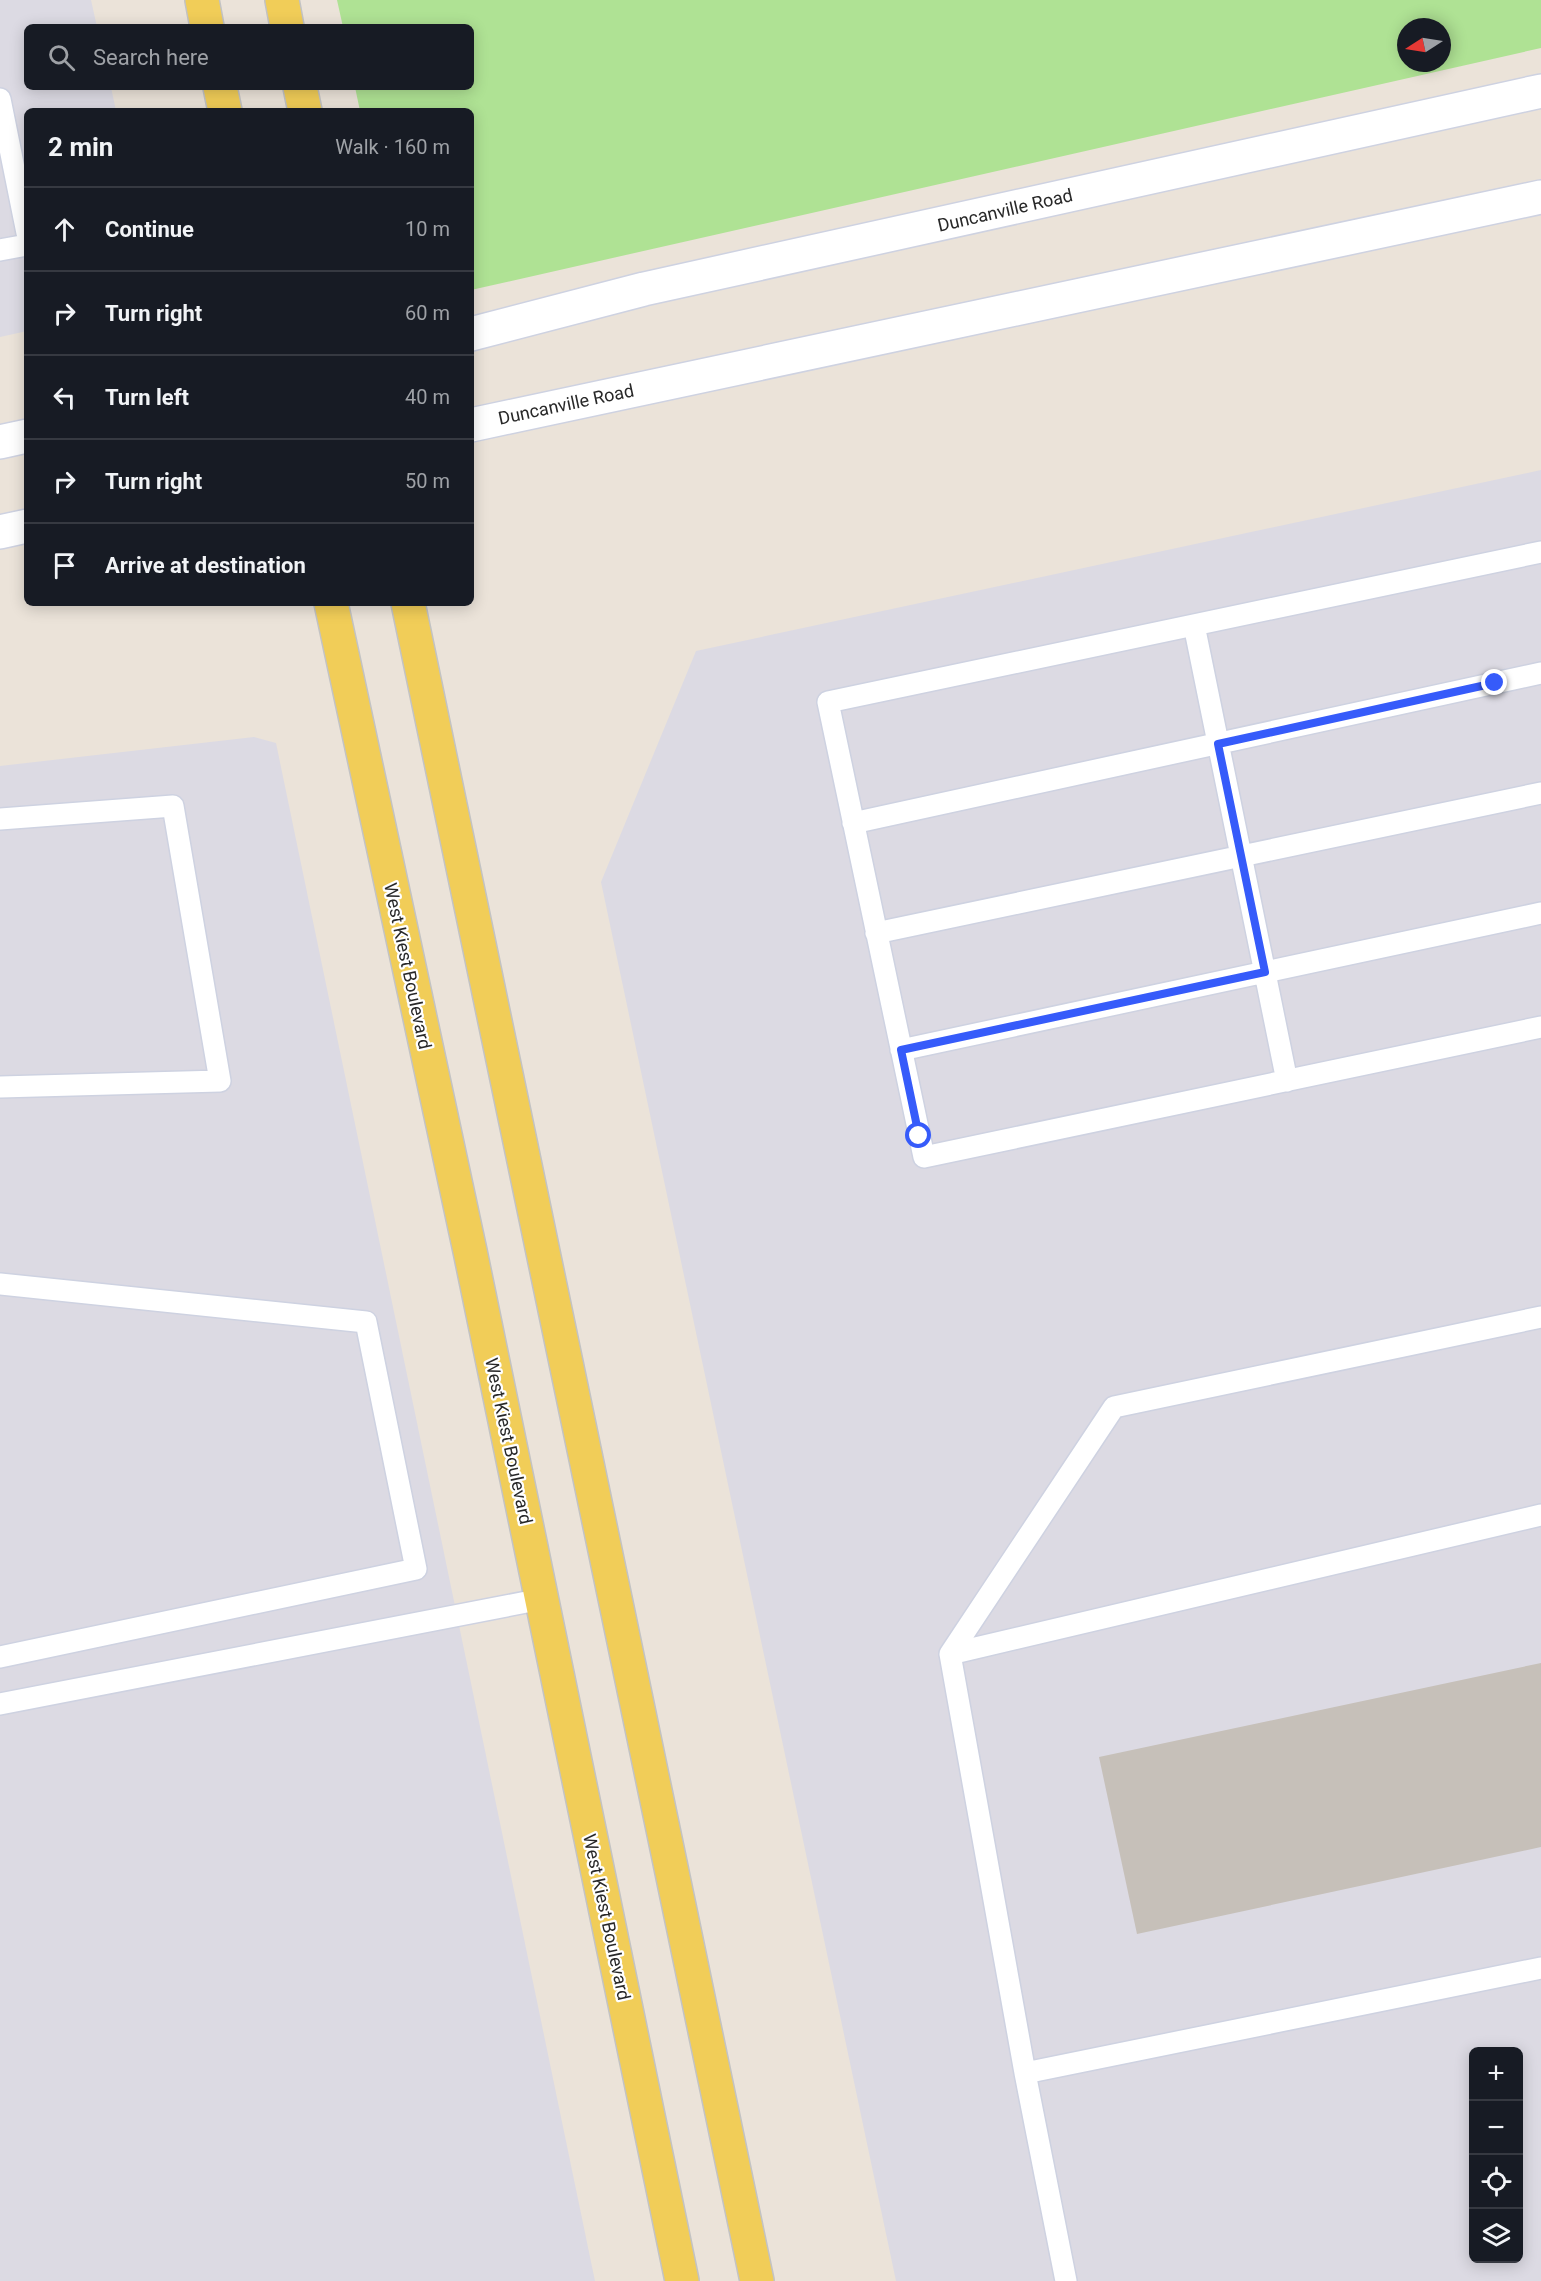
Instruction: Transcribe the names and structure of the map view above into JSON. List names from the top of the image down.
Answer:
{
  "streets": {
    "main road": ["Duncanville Road", "West Kiest Boulevard"]
  },
  "north": "left",
  "page": {
    "search": "Search here",
    "heading": ["2 min", "Walk · 160 m"],
    "list": [
      ["Continue", "10 m"],
      ["Turn right", "60 m"],
      ["Turn left", "40 m"],
      ["Turn right", "50 m"],
      "Arrive at destination"
    ],
    "map_buttons": ["+", "−"]
  }
}
